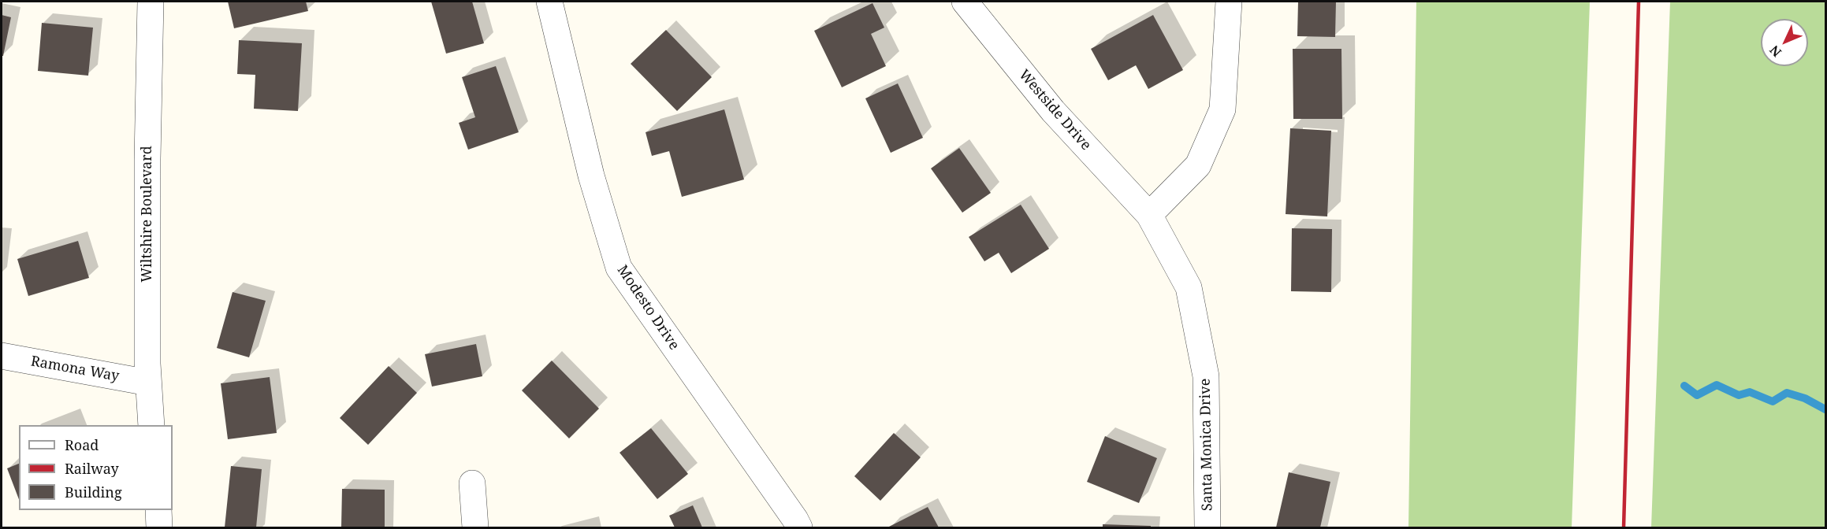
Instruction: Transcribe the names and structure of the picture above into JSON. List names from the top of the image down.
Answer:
{
  "streets": {
    "street": [
      "Westside Drive",
      "Wiltshire Boulevard",
      "Modesto Drive",
      "Ramona Way",
      "Santa Monica Drive"
    ]
  },
  "crossings": [
    ["Westside Drive", "Santa Monica Drive"],
    ["Wiltshire Boulevard", "Ramona Way"]
  ],
  "legend": ["Road", "Railway", "Building"],
  "north": "bottom left"
}
